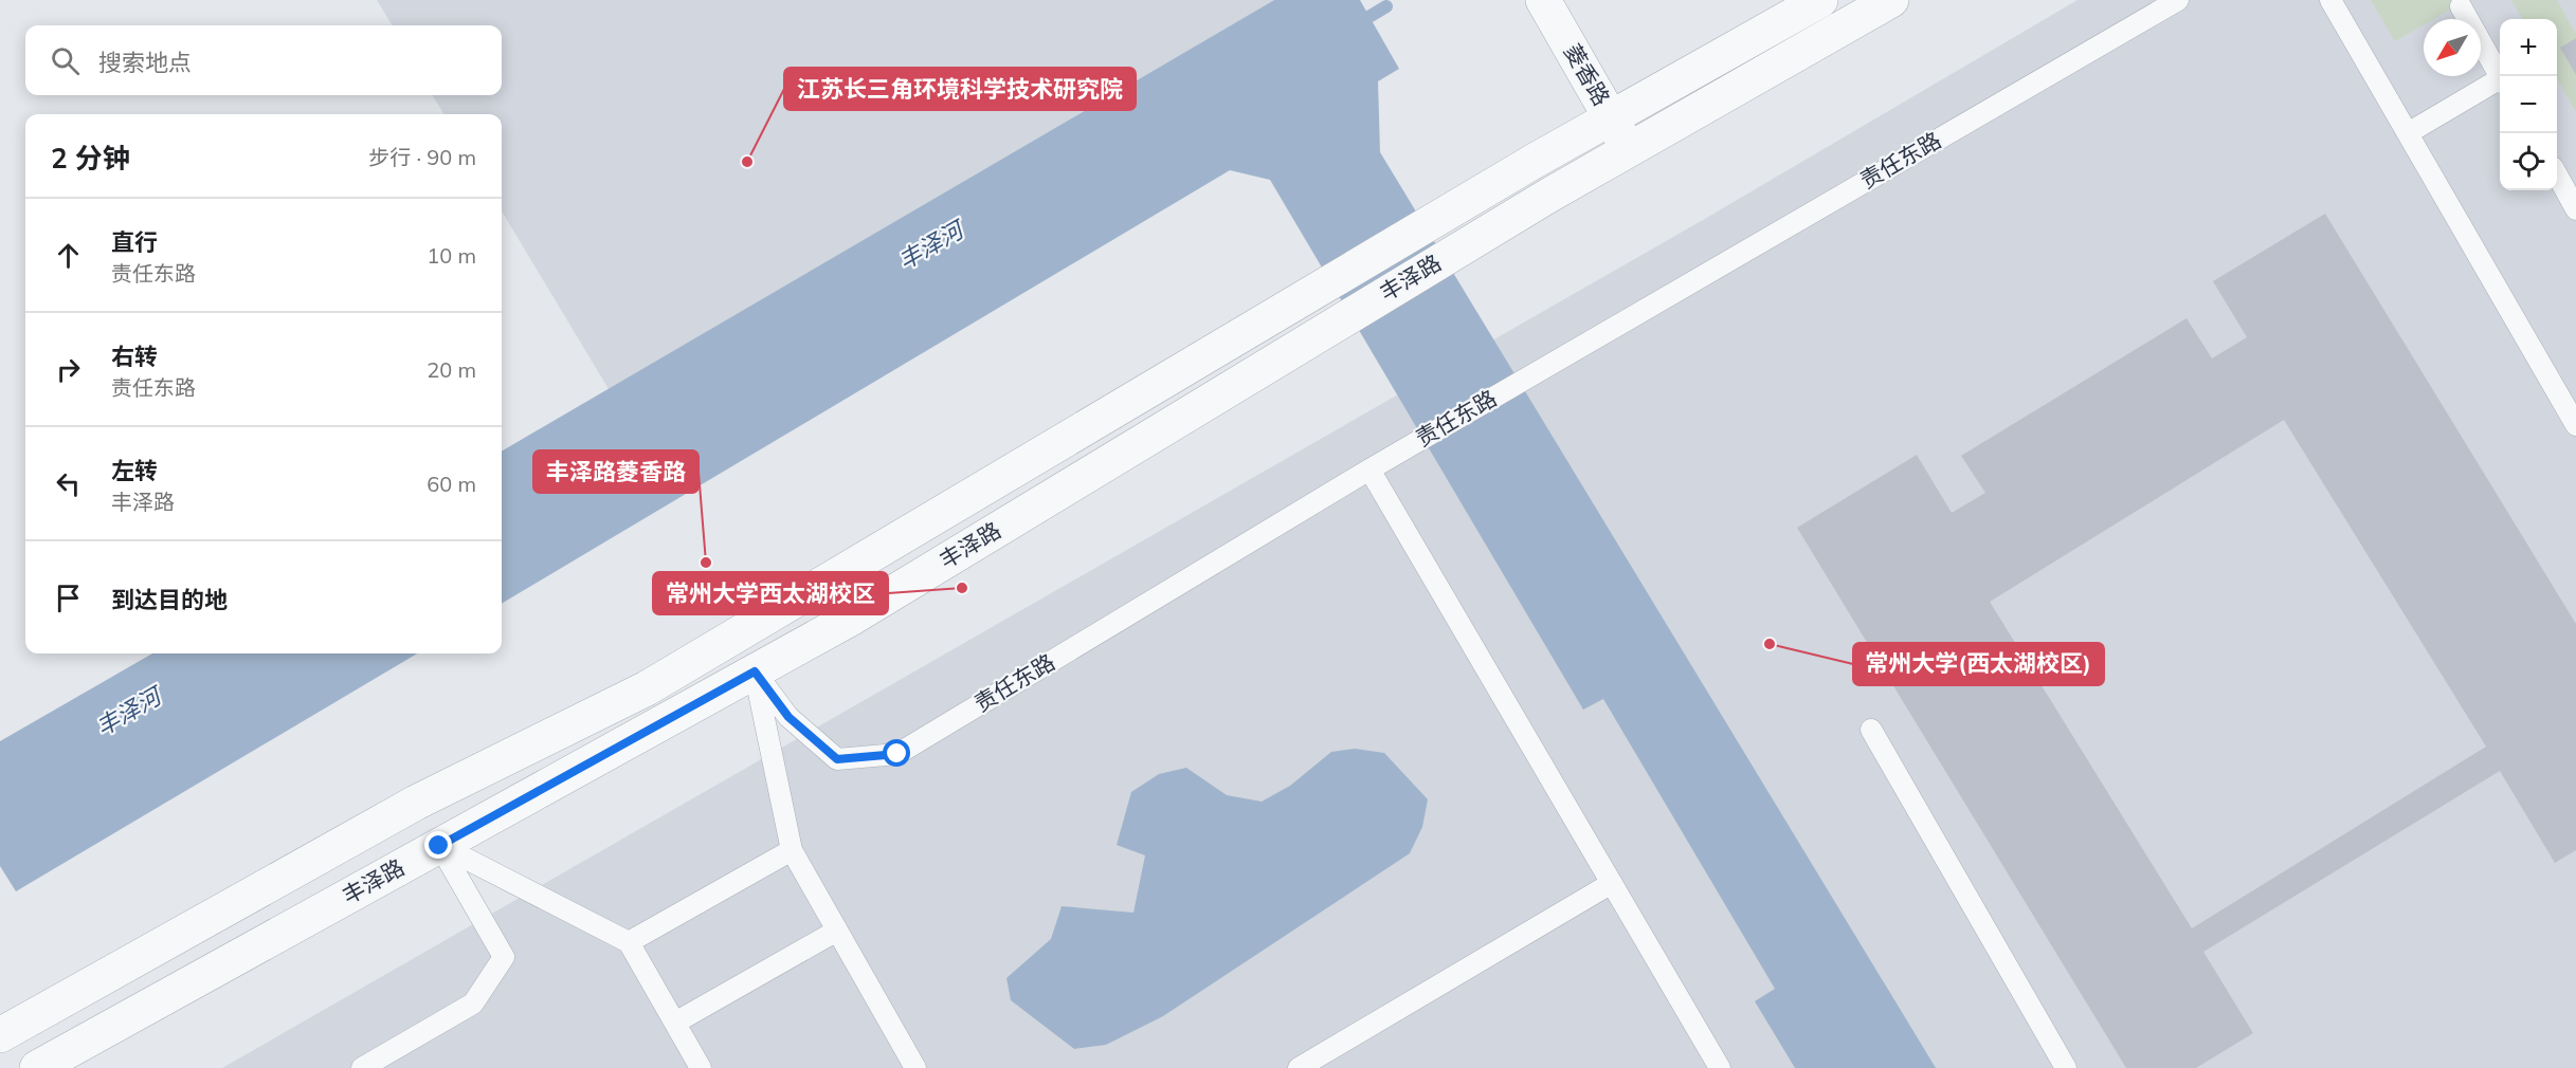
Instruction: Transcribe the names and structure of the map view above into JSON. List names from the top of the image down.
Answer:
{
  "streets": {
    "street": ["菱香路", "丰泽路"],
    "lane": ["责任东路"]
  },
  "crossings": [
    ["菱香路", "丰泽路"],
    ["责任东路", "丰泽路"]
  ],
  "water": ["丰泽河"],
  "places": [
    "江苏长三角环境科学技术研究院",
    "丰泽路菱香路",
    "常州大学西太湖校区",
    "常州大学(西太湖校区)"
  ],
  "north": "bottom left",
  "page": {
    "map_buttons": ["+", "−"],
    "search": "搜索地点",
    "heading": ["2 分钟", "步行 · 90 m"],
    "list": [
      ["直行", "责任东路", "10 m"],
      ["右转", "责任东路", "20 m"],
      ["左转", "丰泽路", "60 m"],
      "到达目的地"
    ]
  }
}
